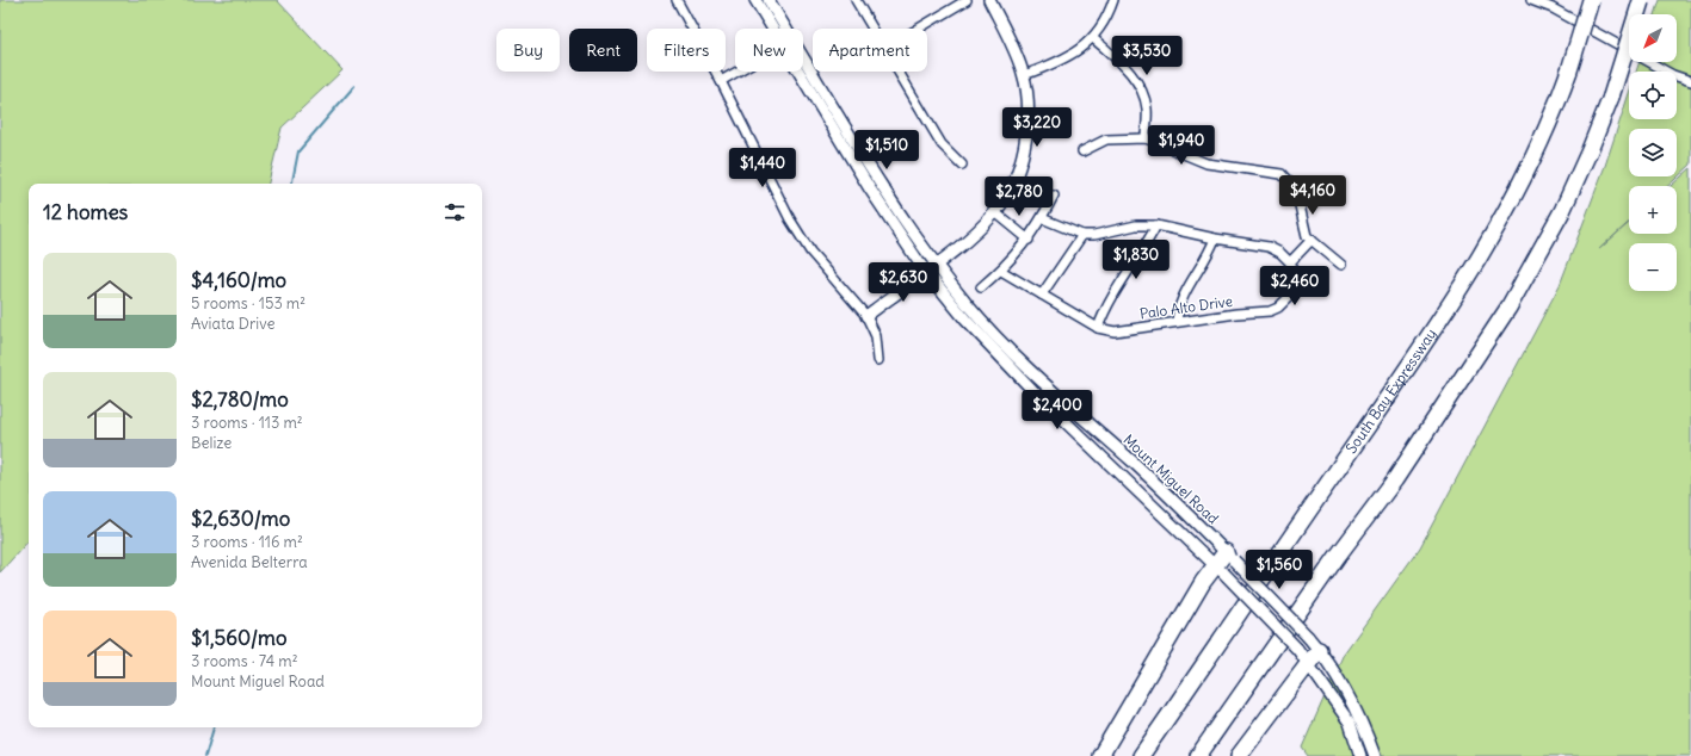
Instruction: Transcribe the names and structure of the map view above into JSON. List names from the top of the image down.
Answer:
{
  "streets": {
    "highway": ["South Bay Expressway"],
    "street": ["Palo Alto Drive", "Mount Miguel Road"]
  },
  "north": "bottom left",
  "page": {
    "map_buttons": ["+", "−"],
    "chip": [
      "Buy",
      "Rent",
      "Filters",
      "New",
      "Apartment"
    ],
    "price": [
      "$3,530",
      "$3,220",
      "$1,940",
      "$1,510",
      "$1,440",
      "$4,160",
      "$2,780",
      "$1,830",
      "$2,630",
      "$2,460",
      "$2,400",
      "$1,560"
    ],
    "heading": "12 homes",
    "list": [
      {
        "name": "$4,160/mo",
        "note": "5 rooms · 153 m² · Aviata Drive"
      },
      {
        "name": "$2,780/mo",
        "note": "3 rooms · 113 m² · Belize"
      },
      {
        "name": "$2,630/mo",
        "note": "3 rooms · 116 m² · Avenida Belterra"
      },
      {
        "name": "$1,560/mo",
        "note": "3 rooms · 74 m² · Mount Miguel Road"
      }
    ]
  }
}
